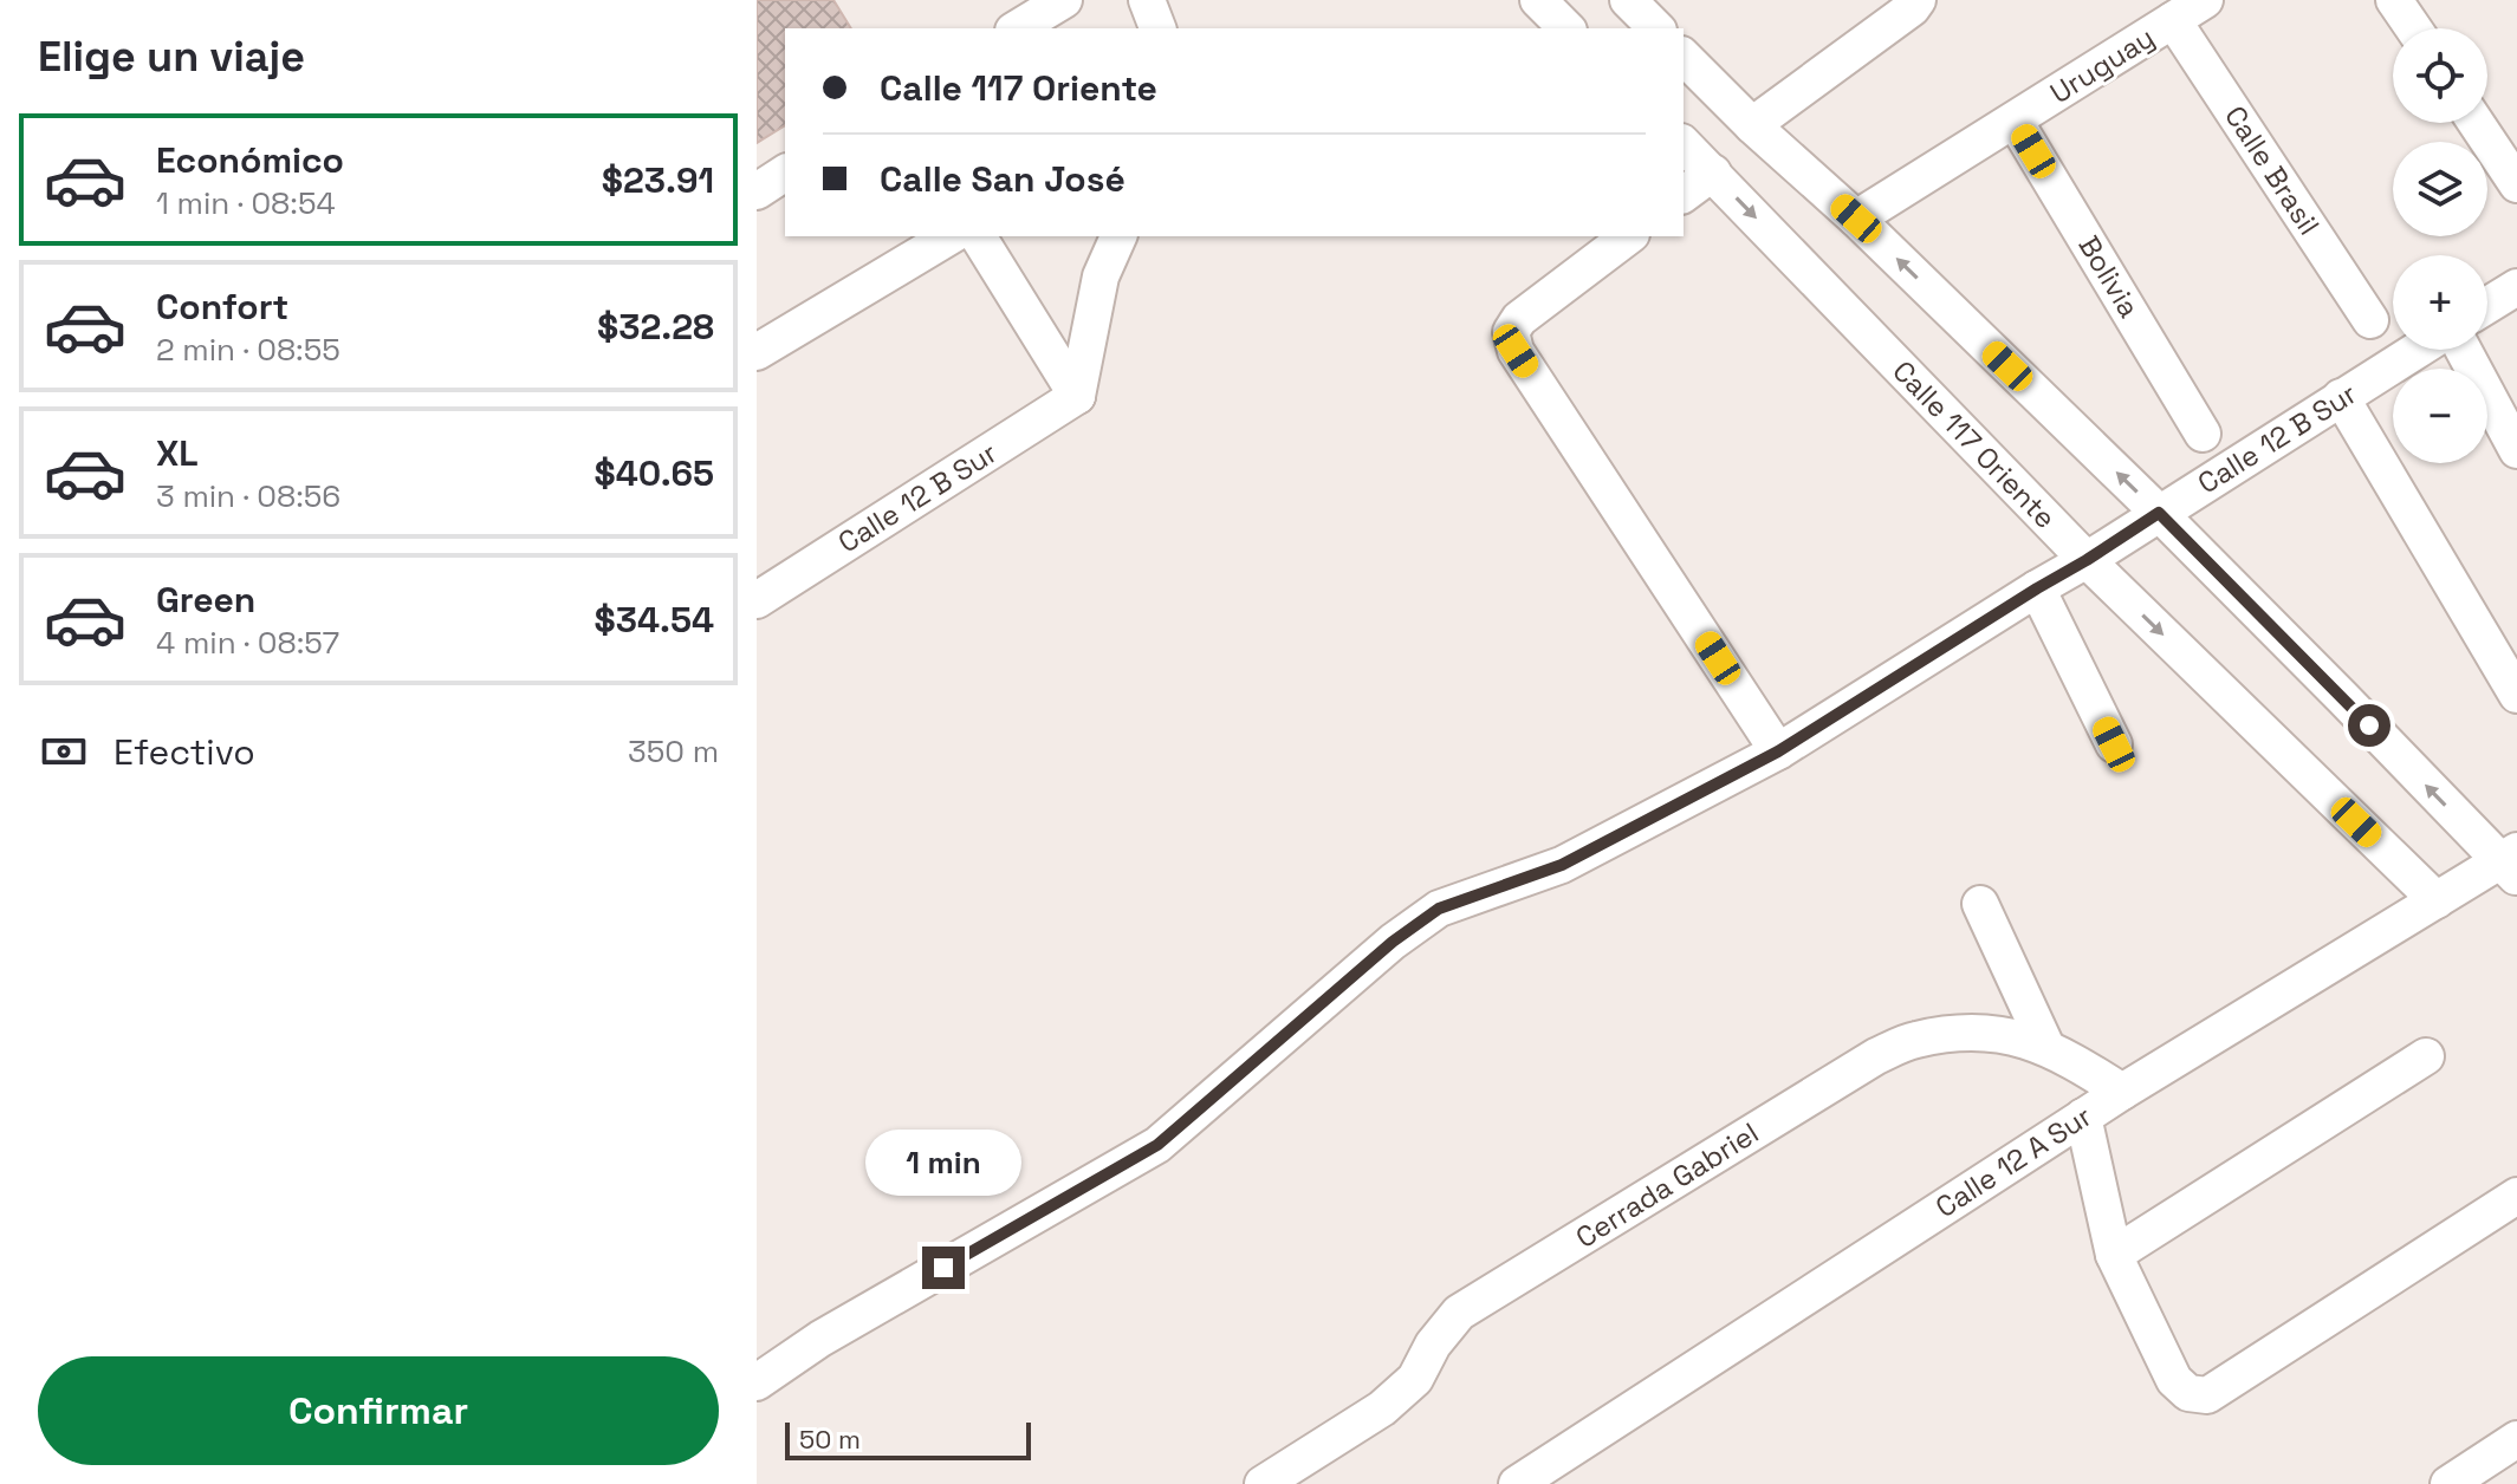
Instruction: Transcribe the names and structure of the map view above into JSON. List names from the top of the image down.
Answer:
{
  "streets": {
    "street": [
      "Uruguay",
      "Calle Brasil",
      "Bolivia",
      "Calle 12 B Sur",
      "Calle 117 Oriente",
      "Calle 12 A Sur",
      "Cerrada Gabriel"
    ]
  },
  "crossings": [
    ["Uruguay", "Calle Brasil"],
    ["Uruguay", "Bolivia"],
    ["Calle 12 B Sur", "Calle 117 Oriente"],
    ["Calle 117 Oriente", "Calle 12 A Sur"],
    ["Calle 12 A Sur", "Cerrada Gabriel"]
  ],
  "scale_bar": "50 m",
  "page": {
    "heading": "Elige un viaje",
    "map_buttons": ["+", "−"],
    "banner": ["Calle 117 Oriente", "Calle San José"],
    "list": [
      {
        "name": "Económico",
        "note": "1 min · 08:54",
        "value": "$23.91"
      },
      {
        "name": "Confort",
        "note": "2 min · 08:55",
        "value": "$32.28"
      },
      {
        "name": "XL",
        "note": "3 min · 08:56",
        "value": "$40.65"
      },
      {
        "name": "Green",
        "note": "4 min · 08:57",
        "value": "$34.54"
      }
    ],
    "pay": ["Efectivo", "350 m"],
    "bubble": "1 min",
    "buttons": "Confirmar",
    "scale": "50 m"
  }
}
